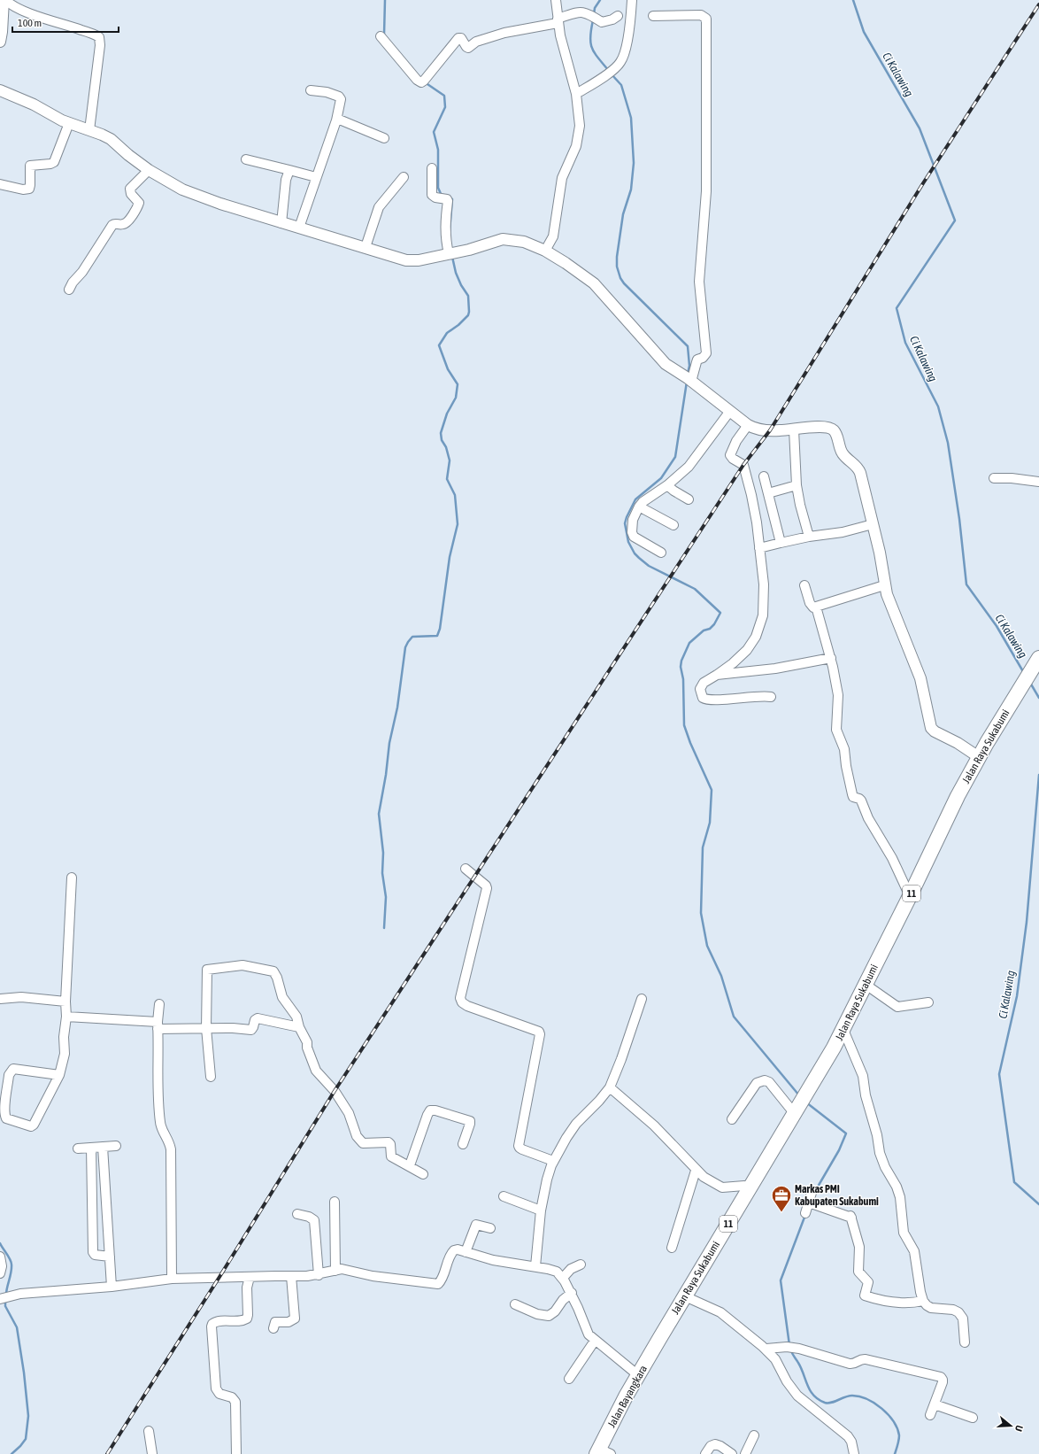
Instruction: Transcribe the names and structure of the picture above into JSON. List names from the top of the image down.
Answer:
{
  "streets": {
    "highway": ["Jalan Raya Sukabumi", "11", "Jalan Bayangkara"]
  },
  "crossings": [
    ["Jalan Raya Sukabumi", "Jalan Bayangkara"]
  ],
  "water": ["Ci Kalawing"],
  "places": {
    "office": ["Markas PMI Kabupaten Sukabumi"]
  },
  "scale_bar": "100 m",
  "north": "right"
}
